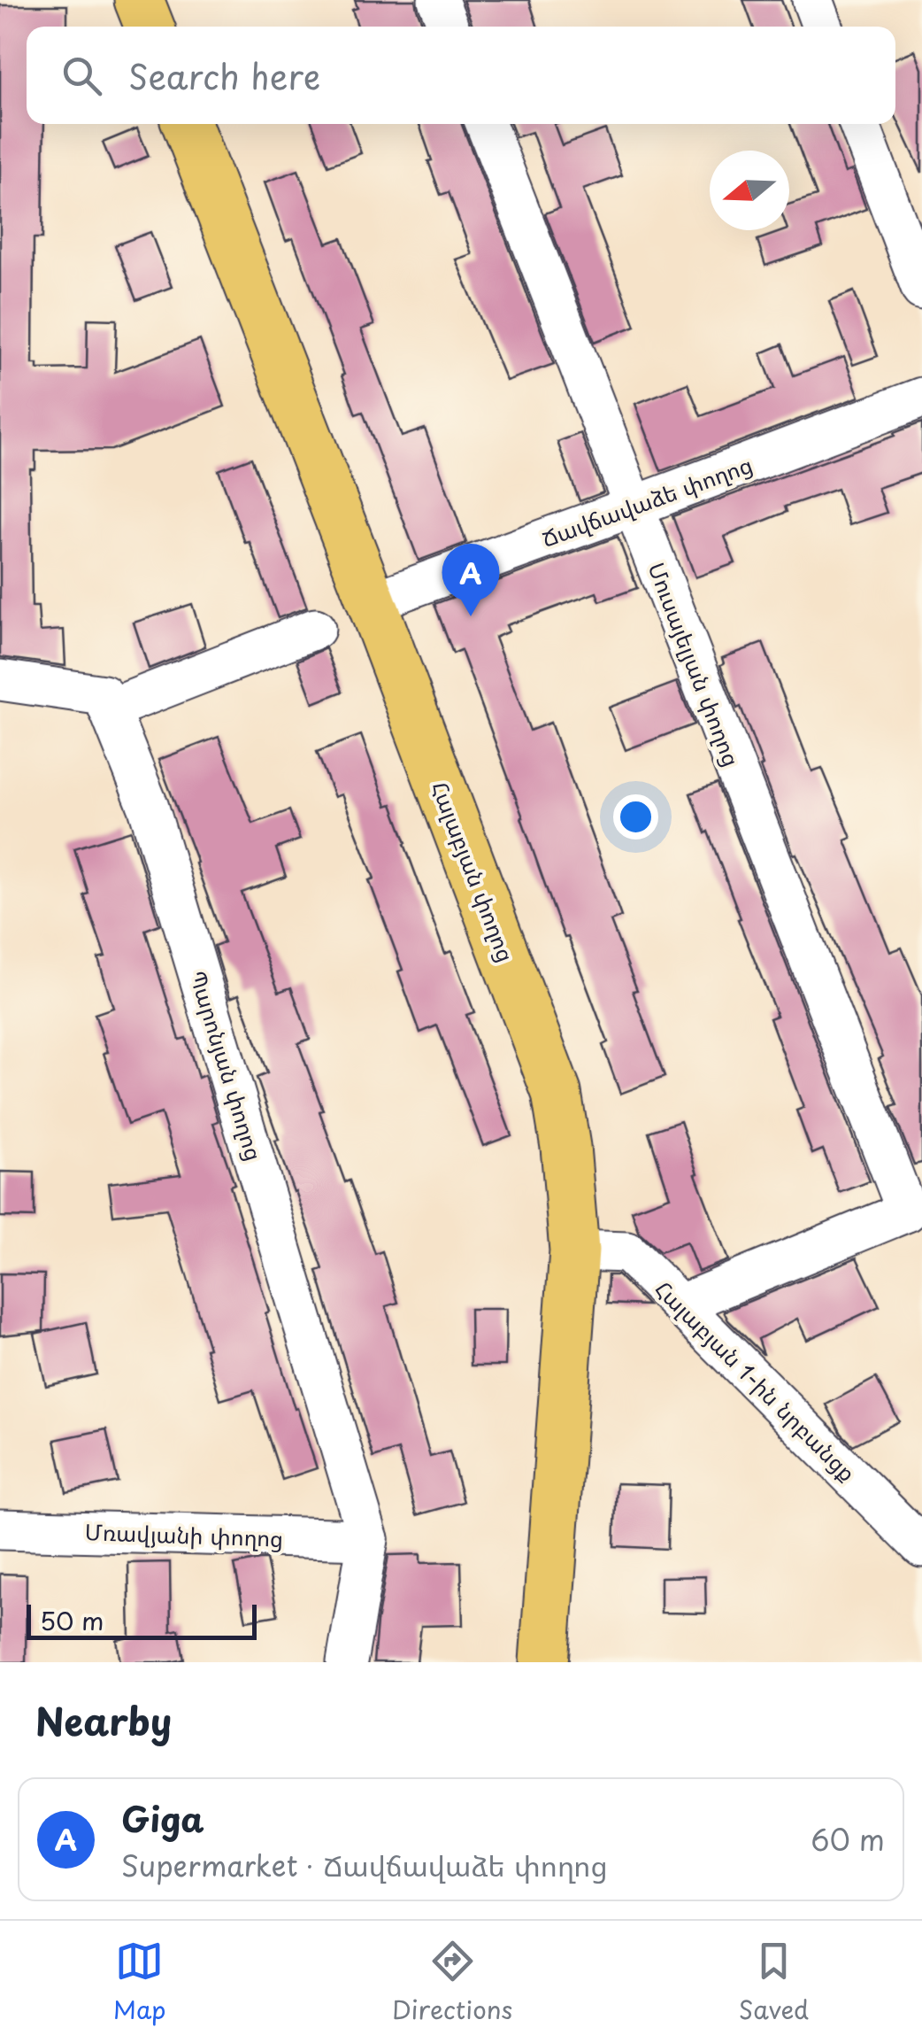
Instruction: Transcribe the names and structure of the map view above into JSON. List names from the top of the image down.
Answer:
{
  "streets": {
    "main road": ["Հալաբյան փողոց"],
    "street": [
      "Ճավճավաձե փողոց",
      "Մուսայելյան փողոց",
      "Պարոնյան փողոց",
      "Հալաբյան 1-ին նրբանցք",
      "Մռավյանի փողոց"
    ]
  },
  "crossings": [
    ["Ճավճավաձե փողոց", "Մուսայելյան փողոց"],
    ["Ճավճավաձե փողոց", "Հալաբյան փողոց"],
    ["Հալաբյան փողոց", "Հալաբյան 1-ին նրբանցք"],
    ["Պարոնյան փողոց", "Մռավյանի փողոց"]
  ],
  "scale_bar": "50 m",
  "north": "left",
  "page": {
    "search": "Search here",
    "pins": "A",
    "scale": "50 m",
    "heading": "Nearby",
    "list": [
      {
        "mark": "A",
        "name": "Giga",
        "note": "Supermarket · Ճավճավաձե փողոց",
        "value": "60 m"
      }
    ],
    "nav": ["Map", "Directions", "Saved"]
  }
}
